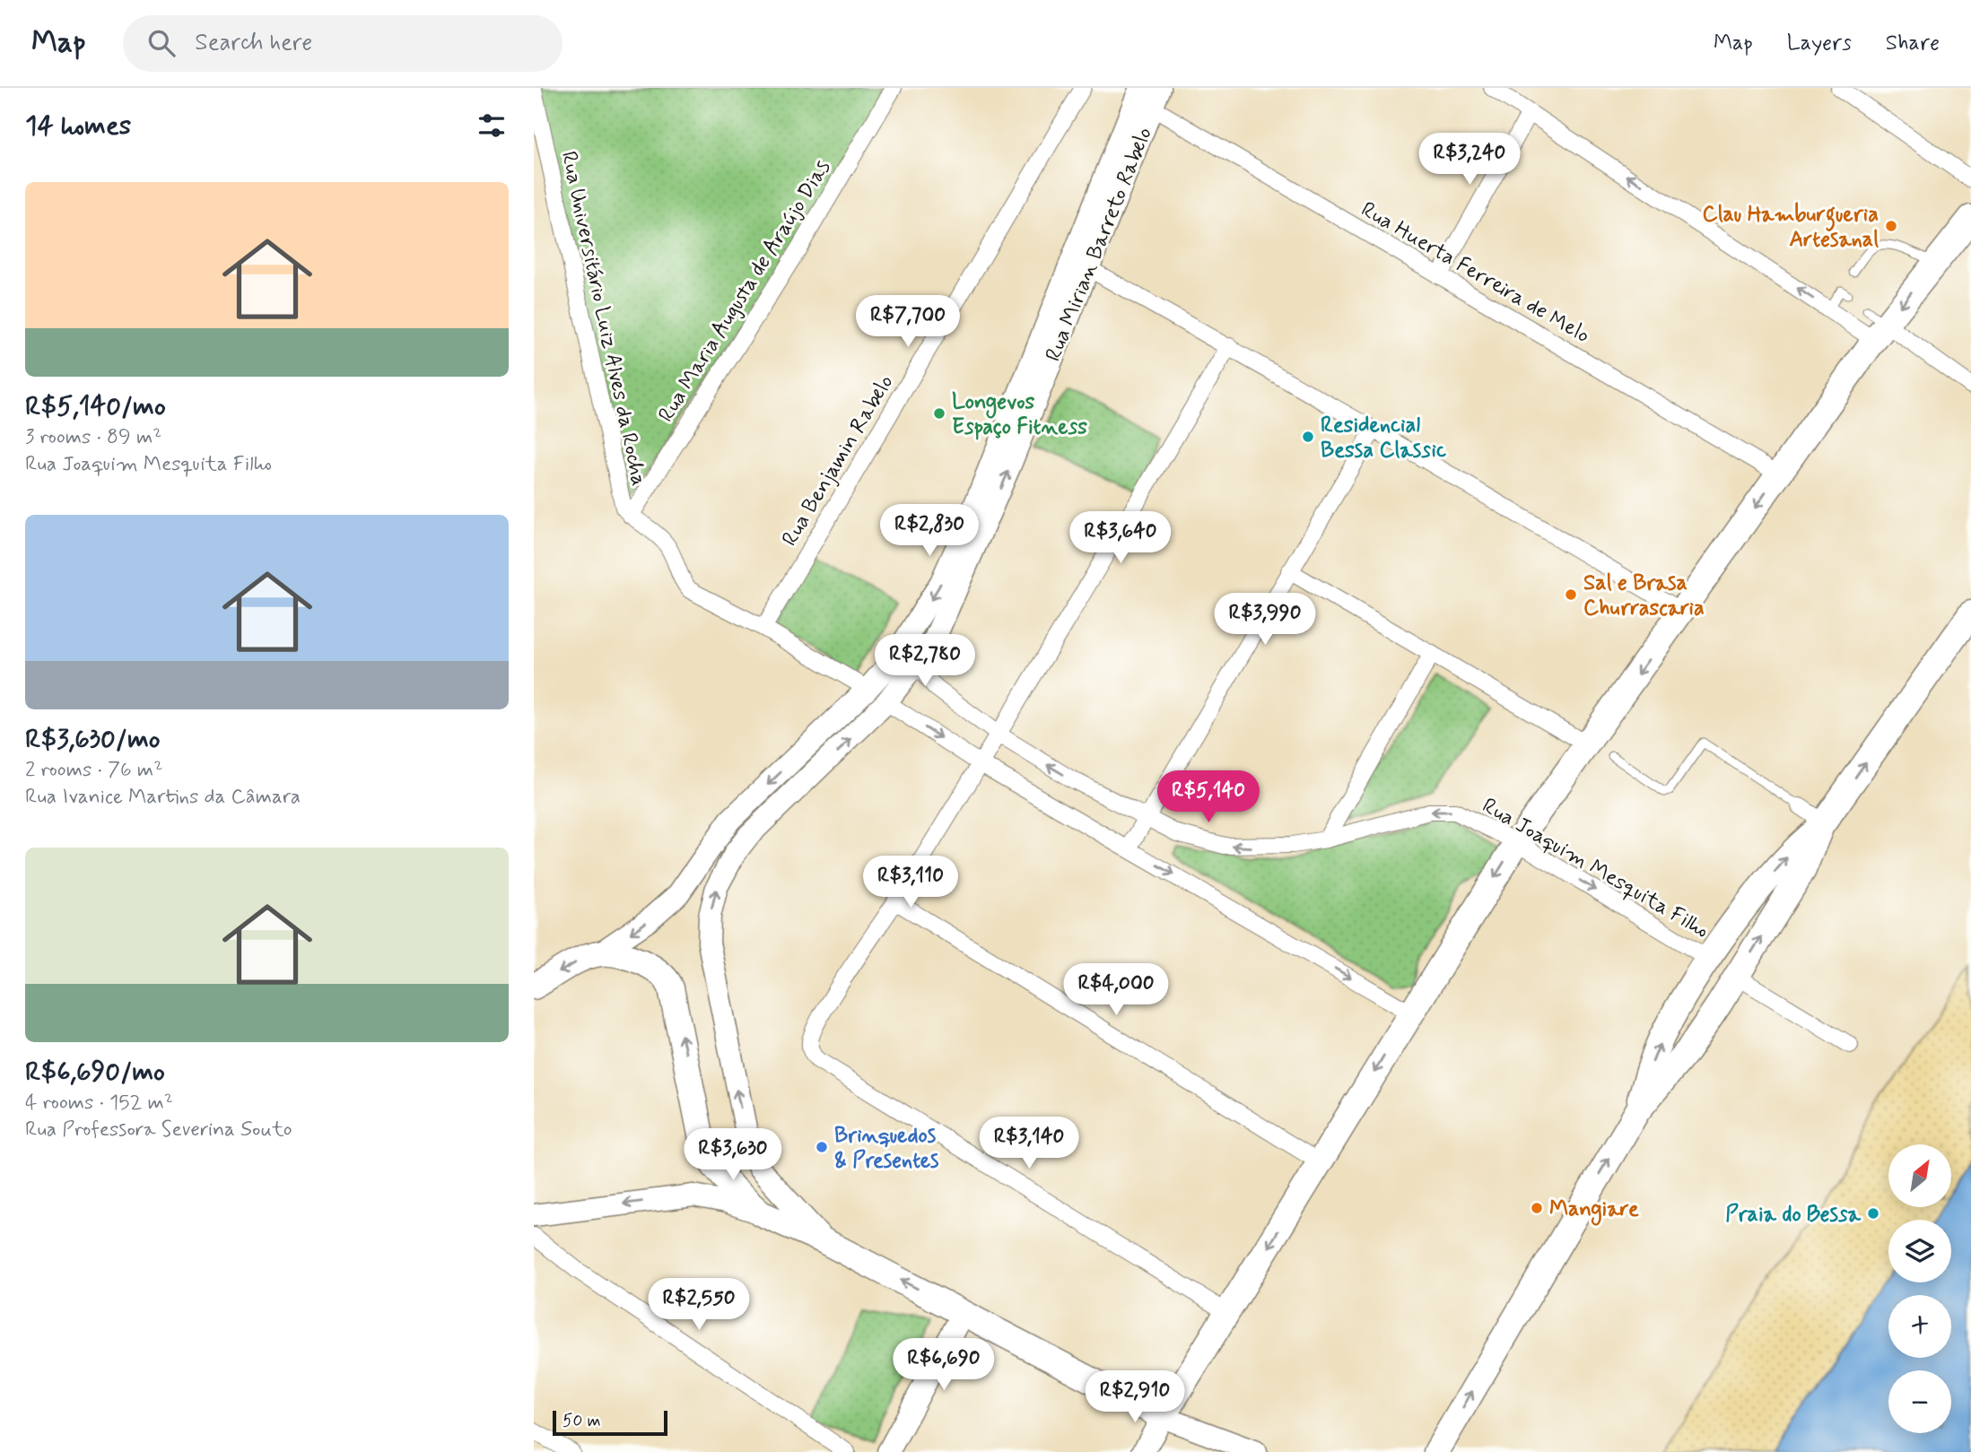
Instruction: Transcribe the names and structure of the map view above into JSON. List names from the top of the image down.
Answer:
{
  "streets": {
    "main road": ["Rua Mirian Barreto Rabelo"],
    "street": [
      "Rua Huerta Ferreira de Melo",
      "Rua Maria Augusta de Araújo Dias",
      "Rua Universitário Luiz Alves da Rocha",
      "Rua Benjamin Rabelo",
      "Rua Joaquim Mesquita Filho"
    ]
  },
  "crossings": [
    ["Rua Mirian Barreto Rabelo", "Rua Huerta Ferreira de Melo"],
    ["Rua Mirian Barreto Rabelo", "Rua Universitário Luiz Alves da Rocha"],
    ["Rua Mirian Barreto Rabelo", "Rua Joaquim Mesquita Filho"],
    ["Rua Maria Augusta de Araújo Dias", "Rua Universitário Luiz Alves da Rocha"],
    ["Rua Universitário Luiz Alves da Rocha", "Rua Benjamin Rabelo"]
  ],
  "places": [
    "Clau Hamburgueria Artesanal",
    "Longevos Espaço Fitness",
    "Residencial Bessa Classic",
    "Sal e Brasa Churrascaria",
    "Brinquedos & Presentes",
    "Mangiare",
    "Praia do Bessa"
  ],
  "scale_bar": "50 m",
  "north": "top right",
  "page": {
    "header": "Map",
    "search": "Search here",
    "nav": ["Map", "Layers", "Share"],
    "heading": "14 homes",
    "price": [
      "R$3,240",
      "R$7,700",
      "R$2,830",
      "R$3,640",
      "R$3,990",
      "R$2,780",
      "R$5,140",
      "R$3,110",
      "R$4,000",
      "R$3,140",
      "R$3,630",
      "R$2,550",
      "R$6,690",
      "R$2,910"
    ],
    "list": [
      {
        "name": "R$5,140/mo",
        "note": "3 rooms · 89 m² · Rua Joaquim Mesquita Filho"
      },
      {
        "name": "R$3,630/mo",
        "note": "2 rooms · 76 m² · Rua Ivanice Martins da Câmara"
      },
      {
        "name": "R$6,690/mo",
        "note": "4 rooms · 152 m² · Rua Professora Severina Souto"
      }
    ],
    "map_buttons": ["+", "−"],
    "scale": "50 m"
  }
}
